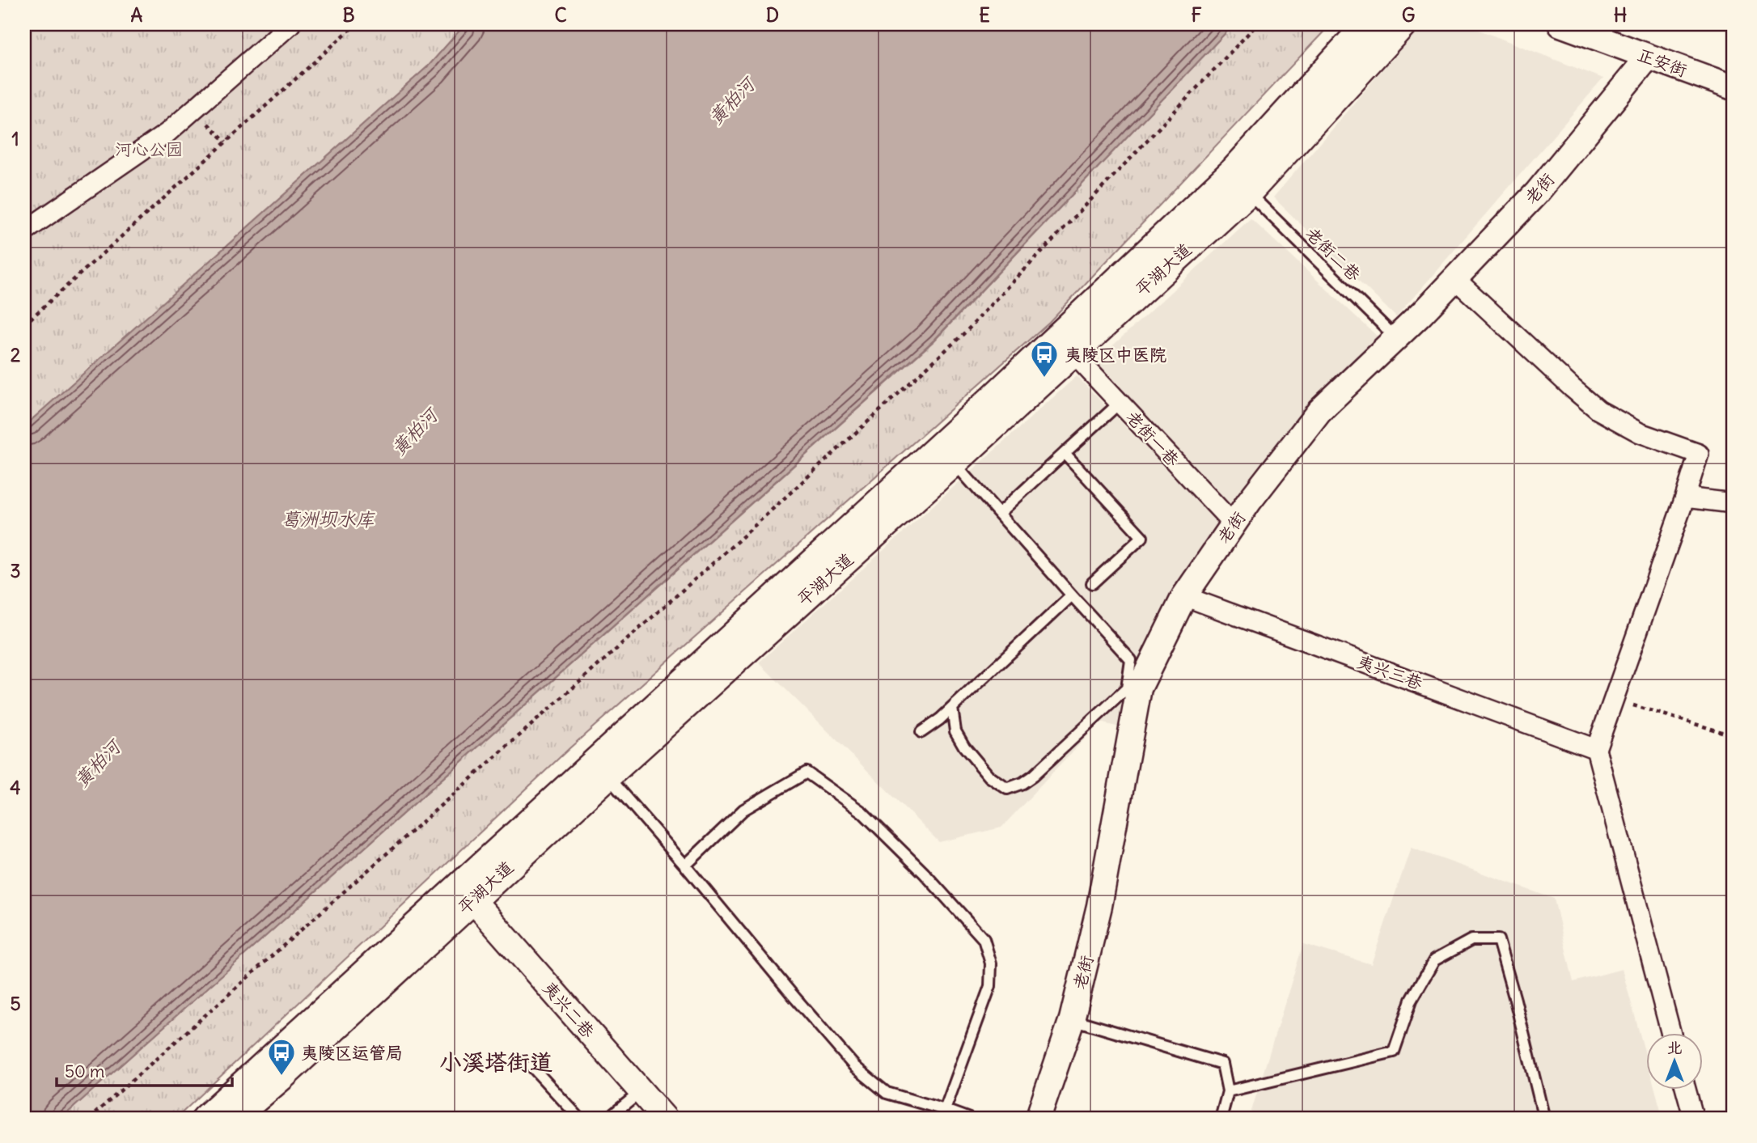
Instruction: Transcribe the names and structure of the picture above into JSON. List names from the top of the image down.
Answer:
{
  "streets": {
    "main road": ["平湖大道"],
    "street": [
      "正安街",
      "老街",
      "老街一巷",
      "夷兴三巷",
      "夷兴二巷"
    ],
    "lane": ["老街二巷"]
  },
  "crossings": [
    ["正安街", "老街"],
    ["老街", "老街二巷"],
    ["老街", "老街一巷"],
    ["老街", "夷兴三巷"],
    ["老街二巷", "平湖大道"],
    ["平湖大道", "老街一巷"],
    ["平湖大道", "夷兴二巷"]
  ],
  "districts": ["小溪塔街道"],
  "water": ["黄柏河", "葛洲坝水库"],
  "parks": ["河心公园"],
  "places": {
    "bus stop": ["夷陵区中医院", "夷陵区运管局"]
  },
  "scale_bar": "50 m",
  "north": "top",
  "grid": {
    "columns": [
      "A",
      "B",
      "C",
      "D",
      "E",
      "F",
      "G",
      "H"
    ],
    "rows": [
      "1",
      "2",
      "3",
      "4",
      "5"
    ]
  }
}
